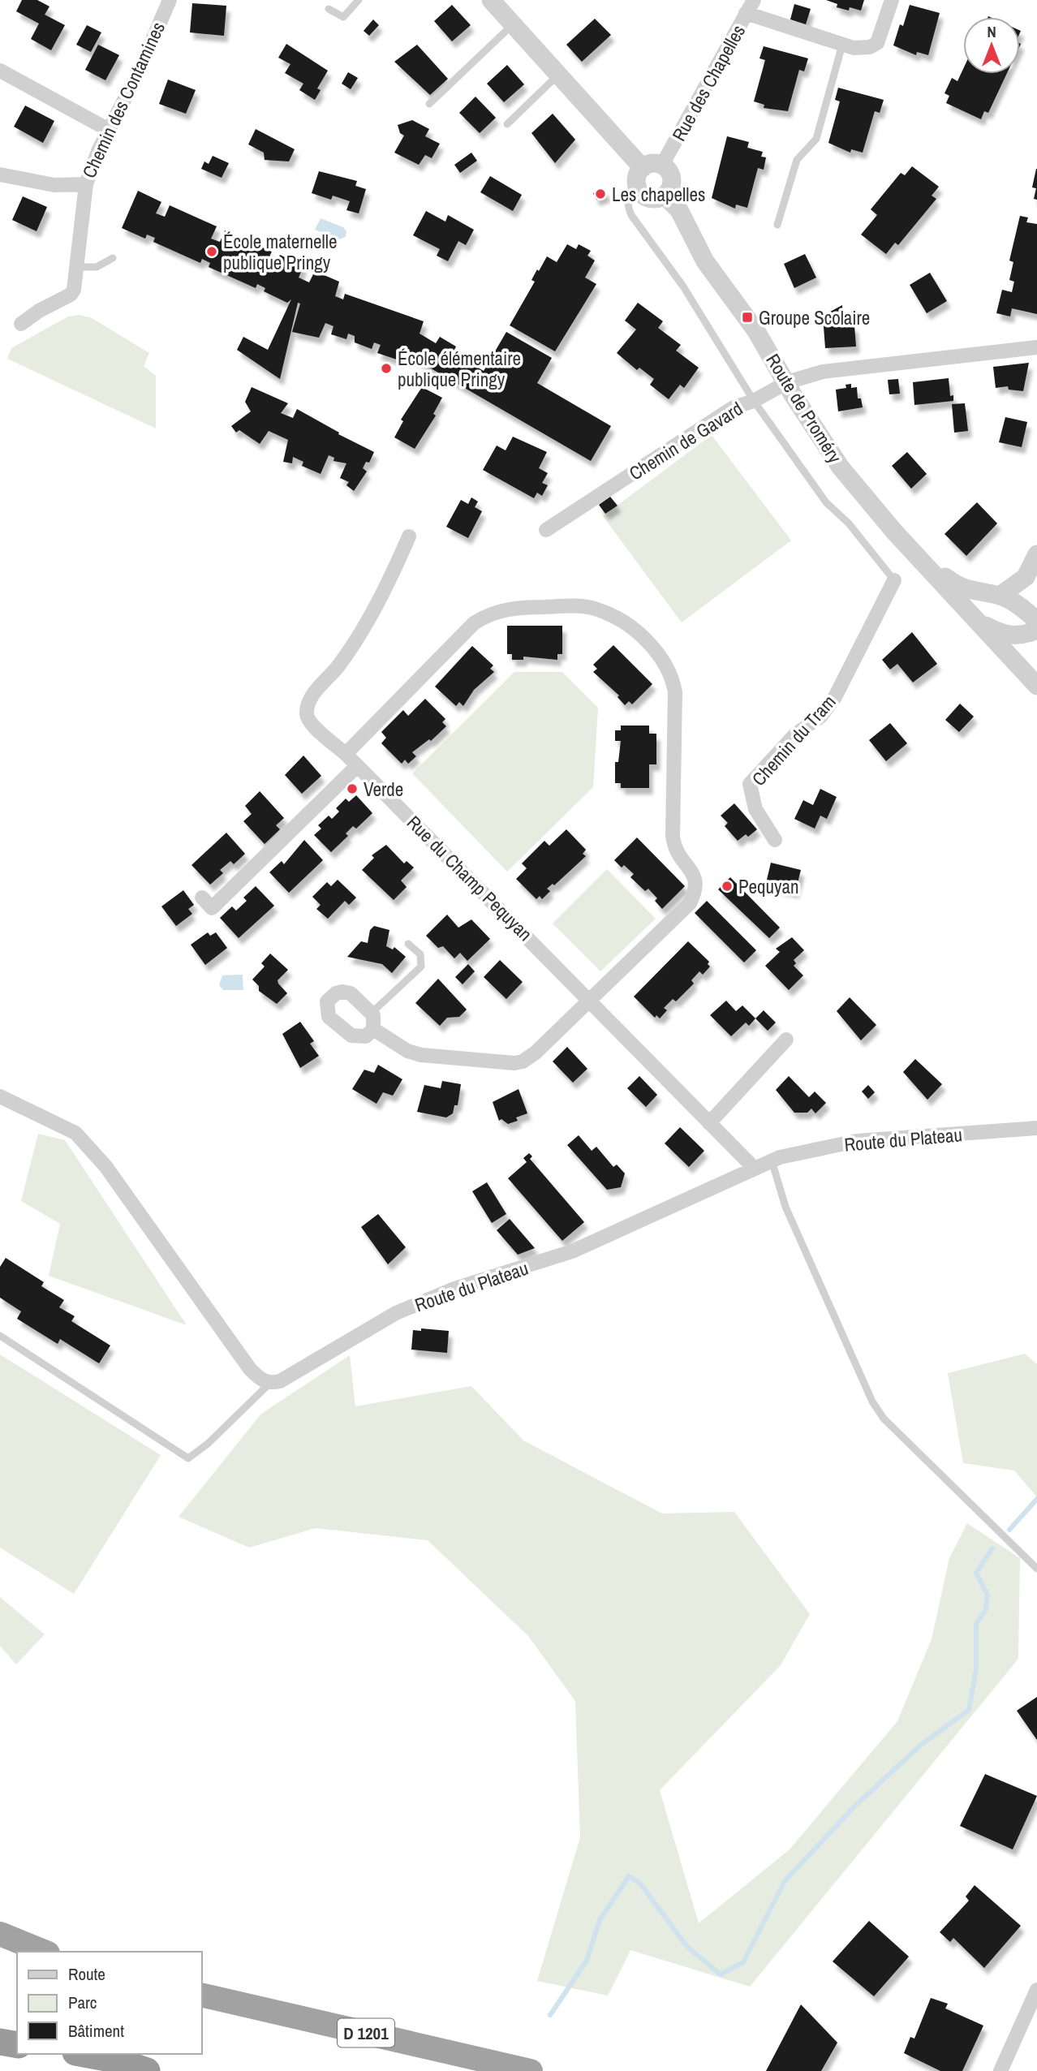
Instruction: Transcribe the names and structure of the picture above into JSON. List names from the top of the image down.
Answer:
{
  "streets": {
    "highway": ["D 1201"],
    "street": [
      "Rue des Chapelles",
      "Chemin des Contamines",
      "Route de Proméry",
      "Chemin de Gavard",
      "Chemin du Tram",
      "Rue du Champ Pequyan",
      "Route du Plateau"
    ]
  },
  "crossings": [
    ["Rue des Chapelles", "Route de Proméry"],
    ["Route de Proméry", "Chemin de Gavard"],
    ["Rue du Champ Pequyan", "Route du Plateau"]
  ],
  "places": {
    "other": [
      "Les chapelles",
      "École maternelle publique Pringy",
      "École élémentaire publique Pringy",
      "Verde",
      "Pequyan"
    ],
    "transit": ["Groupe Scolaire"]
  },
  "legend": ["Route", "Parc", "Bâtiment"],
  "north": "top"
}
